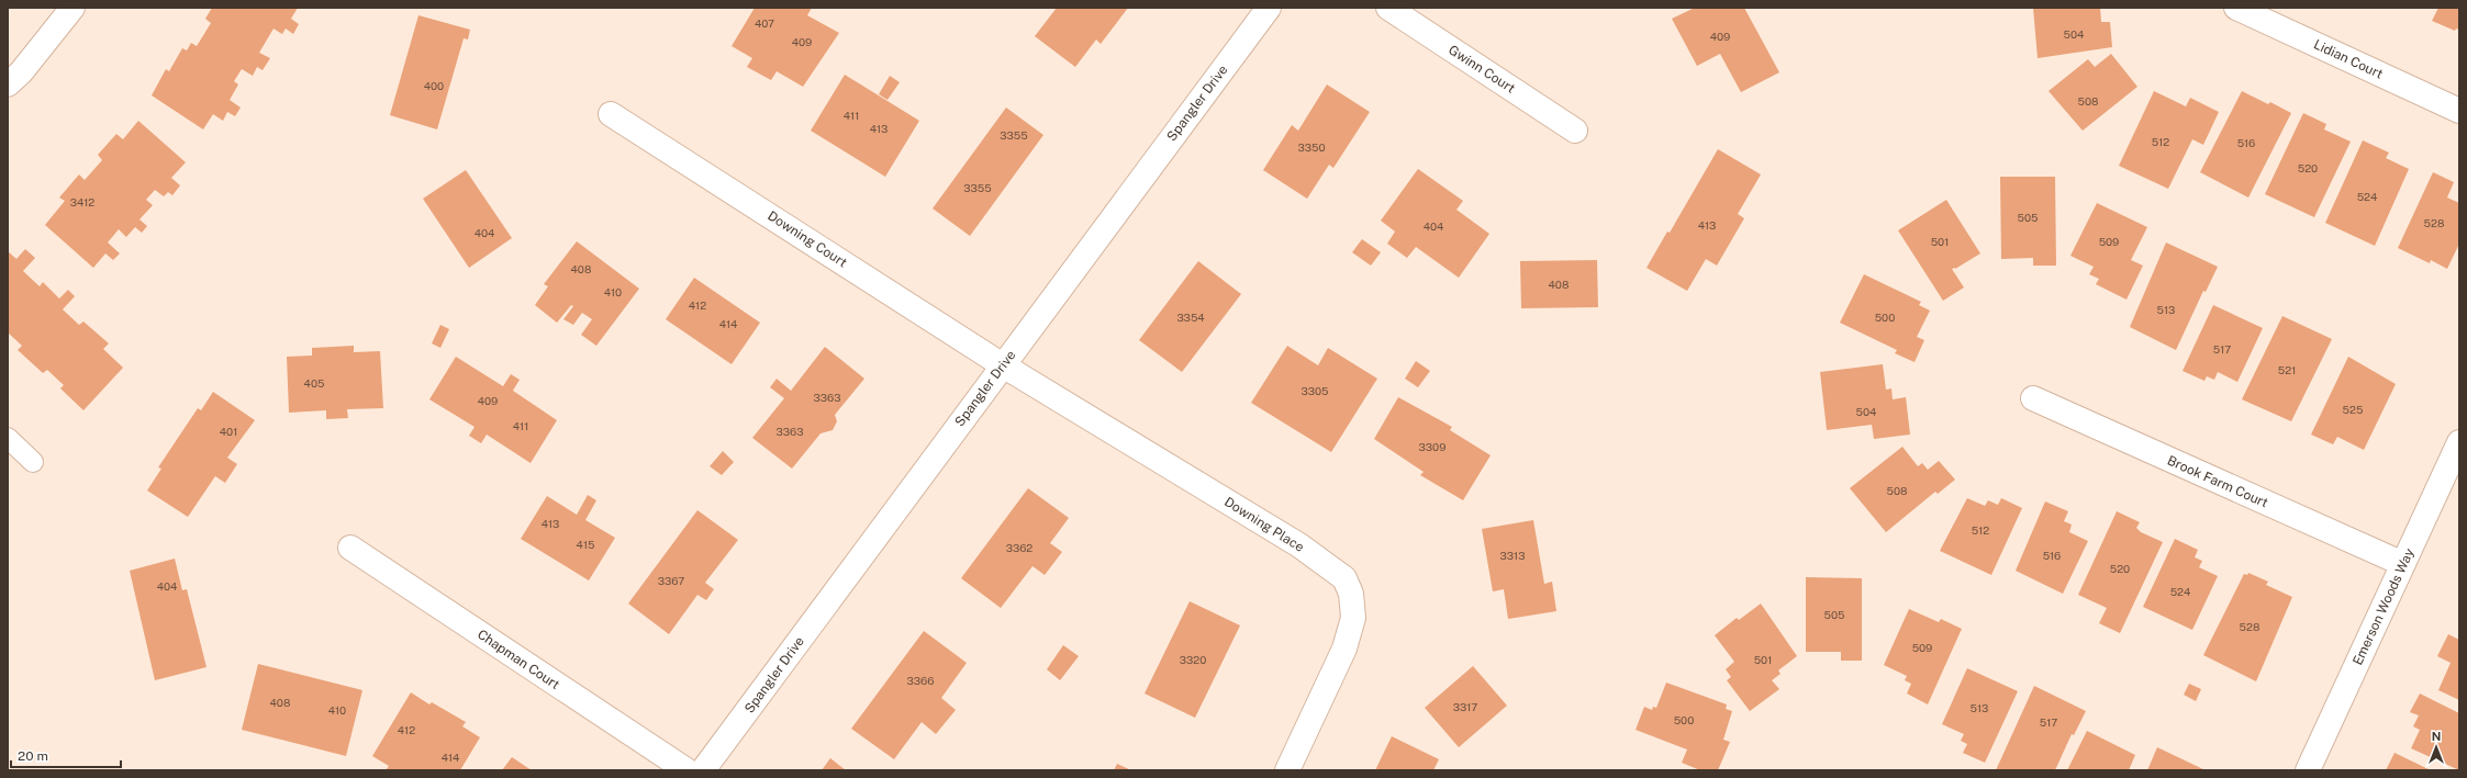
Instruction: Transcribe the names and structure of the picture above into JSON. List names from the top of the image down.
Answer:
{
  "streets": {
    "street": [
      "Lidian Court",
      "Gwinn Court",
      "Spangler Drive",
      "Downing Court",
      "Brook Farm Court",
      "Downing Place",
      "Emerson Woods Way",
      "Chapman Court"
    ]
  },
  "crossings": [
    ["Spangler Drive", "Downing Court"],
    ["Spangler Drive", "Downing Place"],
    ["Downing Court", "Downing Place"],
    ["Brook Farm Court", "Emerson Woods Way"]
  ],
  "house_numbers": [
    "407",
    "504",
    "409",
    "409",
    "400",
    "508",
    "411",
    "413",
    "3355",
    "512",
    "516",
    "3350",
    "520",
    "3355",
    "524",
    "3412",
    "505",
    "528",
    "413",
    "404",
    "404",
    "501",
    "509",
    "408",
    "408",
    "410",
    "412",
    "513",
    "3354",
    "500",
    "414",
    "517",
    "521",
    "405",
    "3305",
    "3363",
    "409",
    "525",
    "504",
    "411",
    "401",
    "3363",
    "3309",
    "508",
    "413",
    "512",
    "415",
    "3362",
    "3313",
    "516",
    "520",
    "3367",
    "404",
    "524",
    "505",
    "528",
    "509",
    "3320",
    "501",
    "3366",
    "408",
    "3317",
    "513",
    "410",
    "500",
    "517",
    "412",
    "414"
  ],
  "scale_bar": "20 m",
  "north": "top"
}
